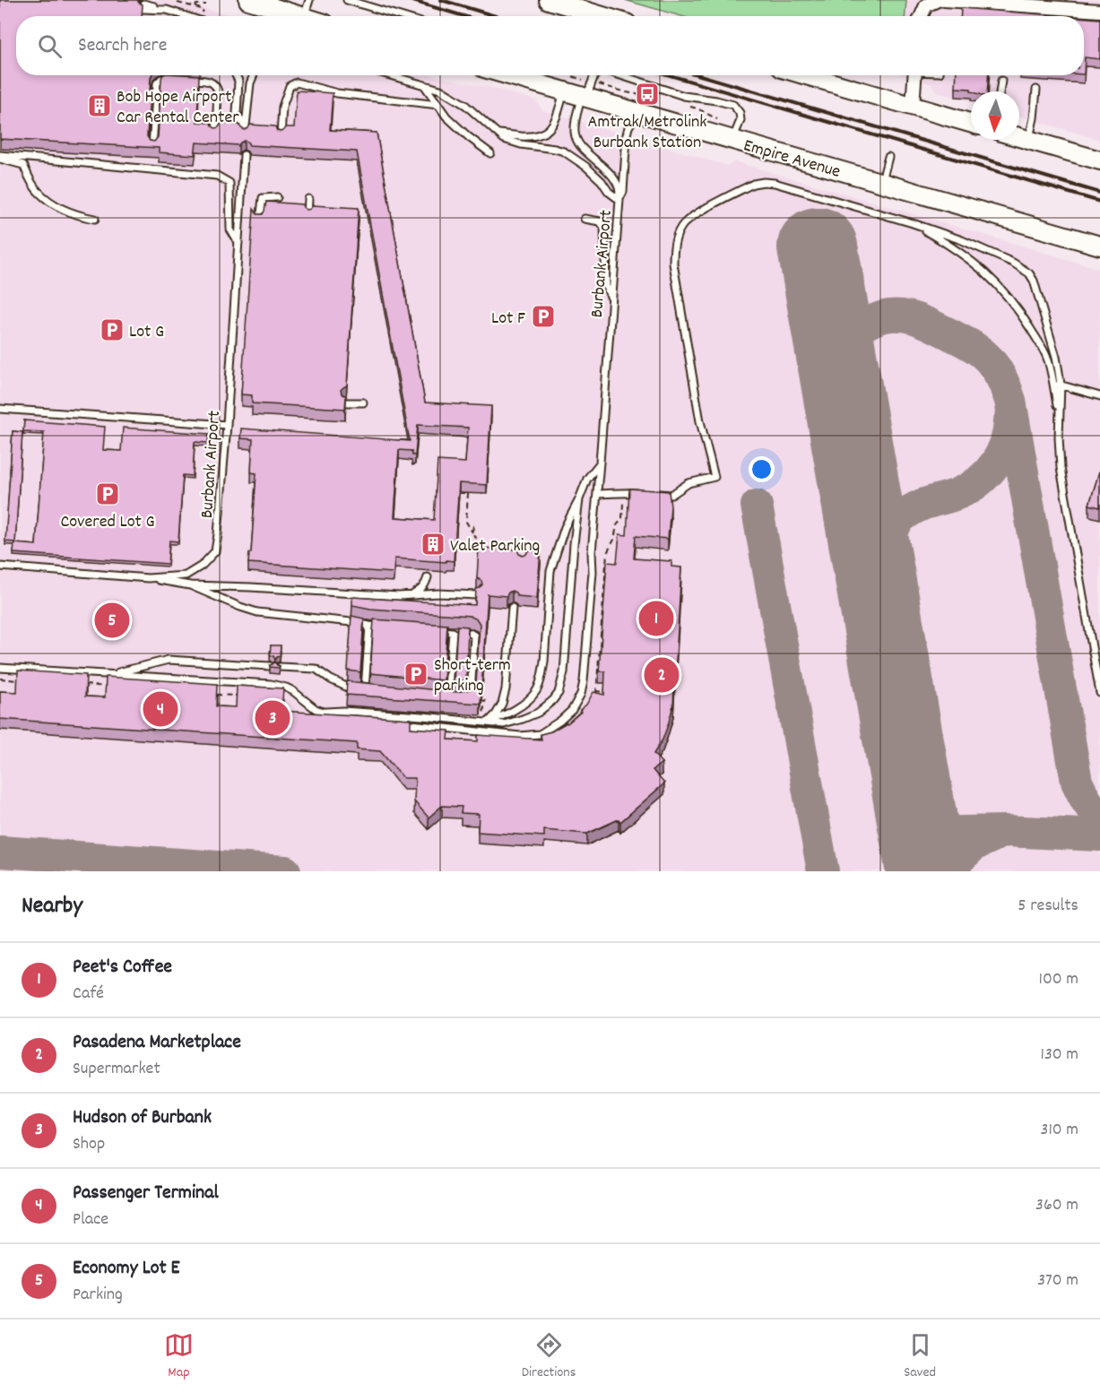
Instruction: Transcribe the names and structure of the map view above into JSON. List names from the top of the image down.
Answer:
{
  "streets": {
    "main road": ["Empire Avenue"],
    "lane": ["Burbank Airport"]
  },
  "places": {
    "bus stop": ["Amtrak/Metrolink Burbank Station"],
    "building": ["Bob Hope Airport Car Rental Center", "Valet Parking"],
    "parking": [
      "Lot F",
      "Lot G",
      "Covered Lot G",
      "Short-term parking"
    ]
  },
  "north": "bottom",
  "page": {
    "search": "Search here",
    "pins": [
      "1",
      "5",
      "2",
      "4",
      "3"
    ],
    "heading": ["Nearby", "5 results"],
    "list": [
      {
        "mark": "1",
        "name": "Peet's Coffee",
        "note": "Café",
        "value": "100 m"
      },
      {
        "mark": "2",
        "name": "Pasadena Marketplace",
        "note": "Supermarket",
        "value": "130 m"
      },
      {
        "mark": "3",
        "name": "Hudson of Burbank",
        "note": "Shop",
        "value": "310 m"
      },
      {
        "mark": "4",
        "name": "Passenger Terminal",
        "note": "Place",
        "value": "360 m"
      },
      {
        "mark": "5",
        "name": "Economy Lot E",
        "note": "Parking",
        "value": "370 m"
      }
    ],
    "nav": ["Map", "Directions", "Saved"]
  }
}
